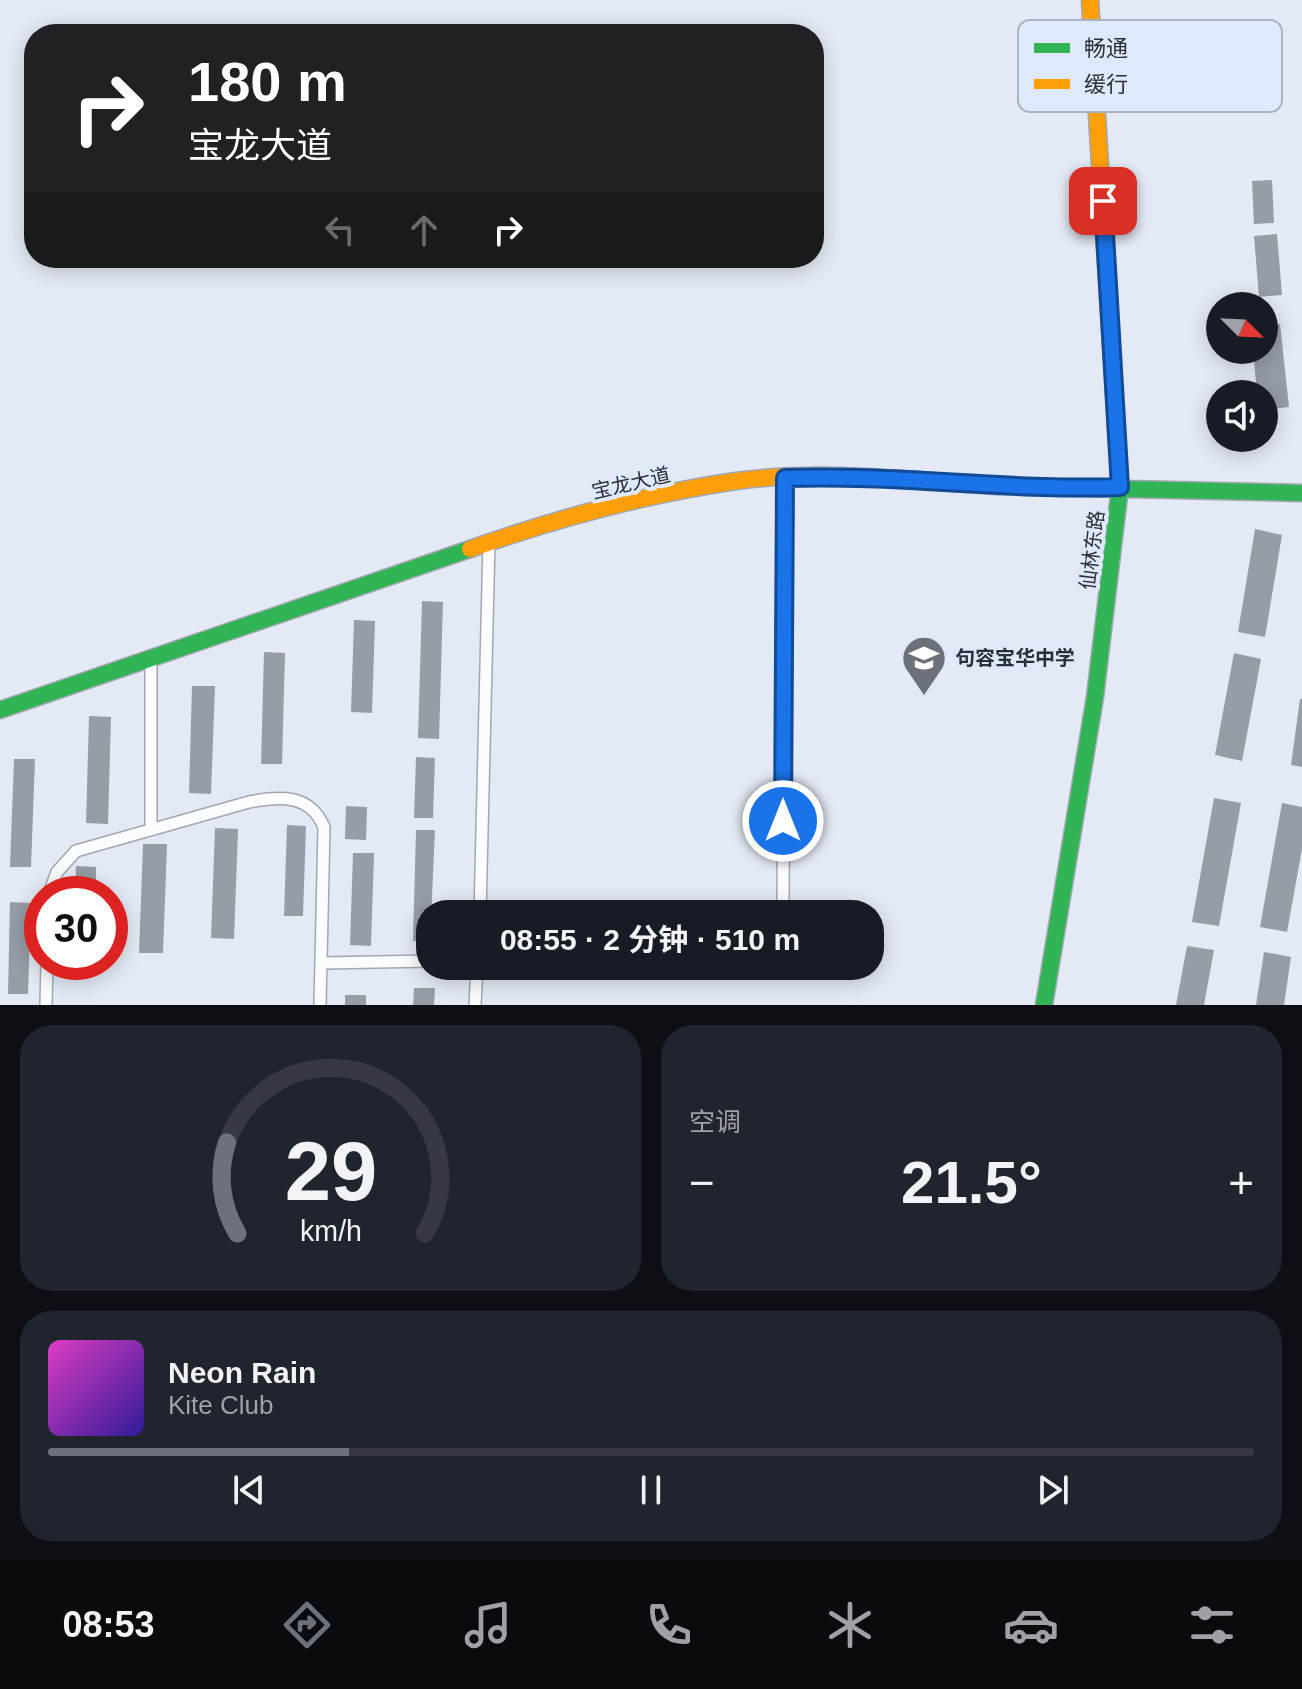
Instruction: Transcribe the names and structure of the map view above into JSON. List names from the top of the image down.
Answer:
{
  "streets": {
    "street": ["宝龙大道", "仙林东路"]
  },
  "crossings": [
    ["宝龙大道", "仙林东路"]
  ],
  "places": {
    "school or university": ["句容宝华中学"]
  },
  "legend": ["畅通", "缓行"],
  "north": "bottom right",
  "page": {
    "turn": ["180 m", "宝龙大道"],
    "limit": "30",
    "trip": "08:55 · 2 分钟 · 510 m",
    "tile": "空调",
    "heat": ["−", "21.5°", "+"],
    "song": ["Neon Rain", "Kite Club"],
    "tabs": "08:53",
    "gauge": ["29", "km/h"]
  }
}
